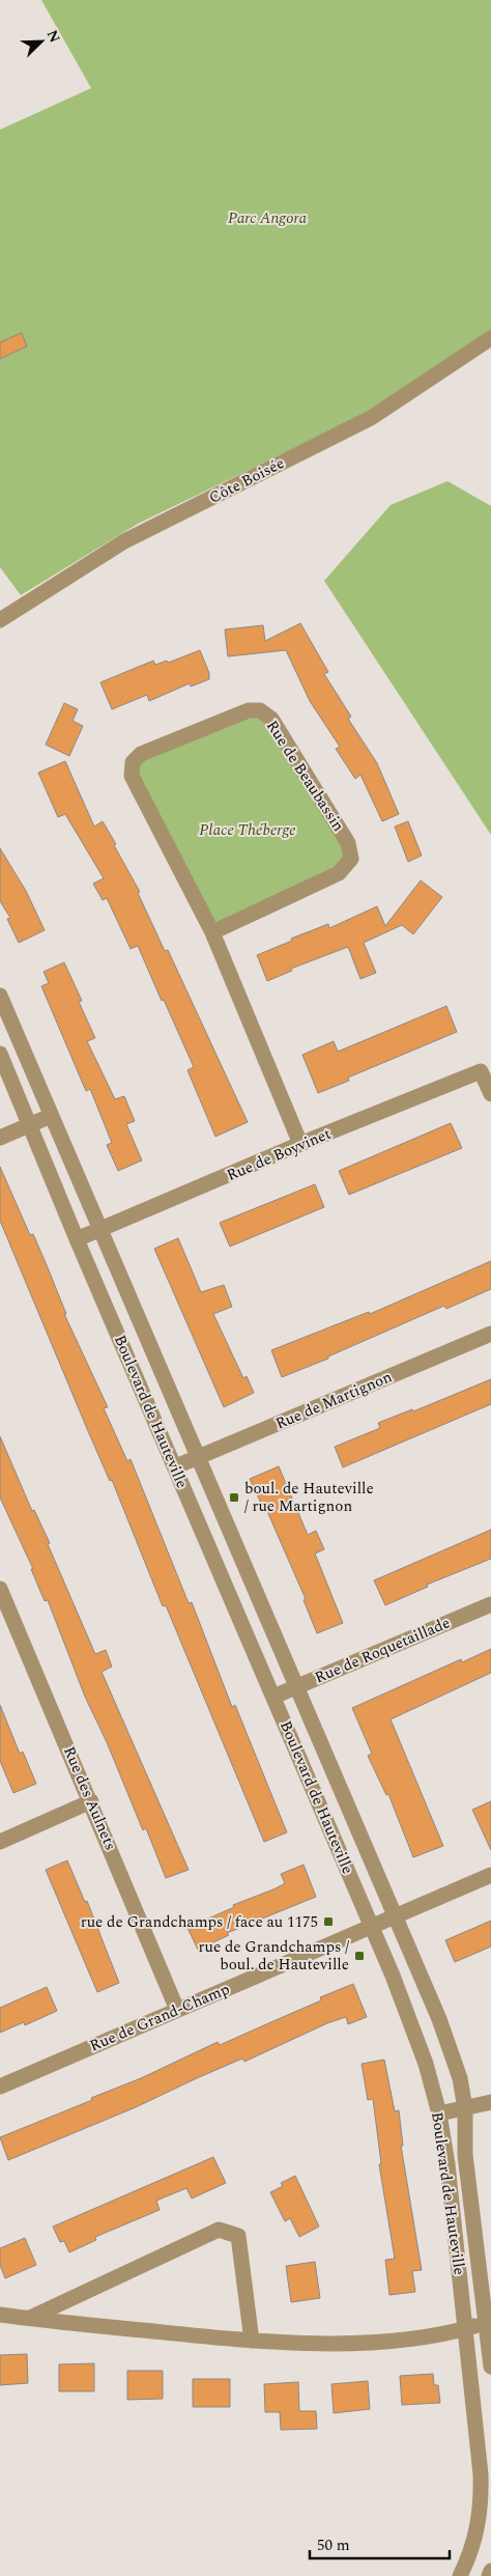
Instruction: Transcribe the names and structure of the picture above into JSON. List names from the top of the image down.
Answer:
{
  "streets": {
    "street": [
      "Côte Boisée",
      "Rue de Beaubassin",
      "Rue de Boyvinet",
      "Rue de Martignon",
      "Boulevard de Hauteville",
      "Rue de Roquetaillade",
      "Rue des Aulnets",
      "Rue de Grand-Champ"
    ]
  },
  "crossings": [
    ["Rue de Beaubassin", "Rue de Boyvinet"],
    ["Rue de Boyvinet", "Boulevard de Hauteville"],
    ["Rue de Martignon", "Boulevard de Hauteville"],
    ["Boulevard de Hauteville", "Rue de Roquetaillade"],
    ["Boulevard de Hauteville", "Rue de Grand-Champ"],
    ["Rue des Aulnets", "Rue de Grand-Champ"]
  ],
  "parks": ["Parc Angora", "Place Théberge"],
  "places": {
    "transit": ["boul. de Hauteville / rue Martignon", "rue de Grandchamps / face au 1175", "rue de Grandchamps / boul. de Hauteville"]
  },
  "scale_bar": "50 m",
  "north": "top right"
}
